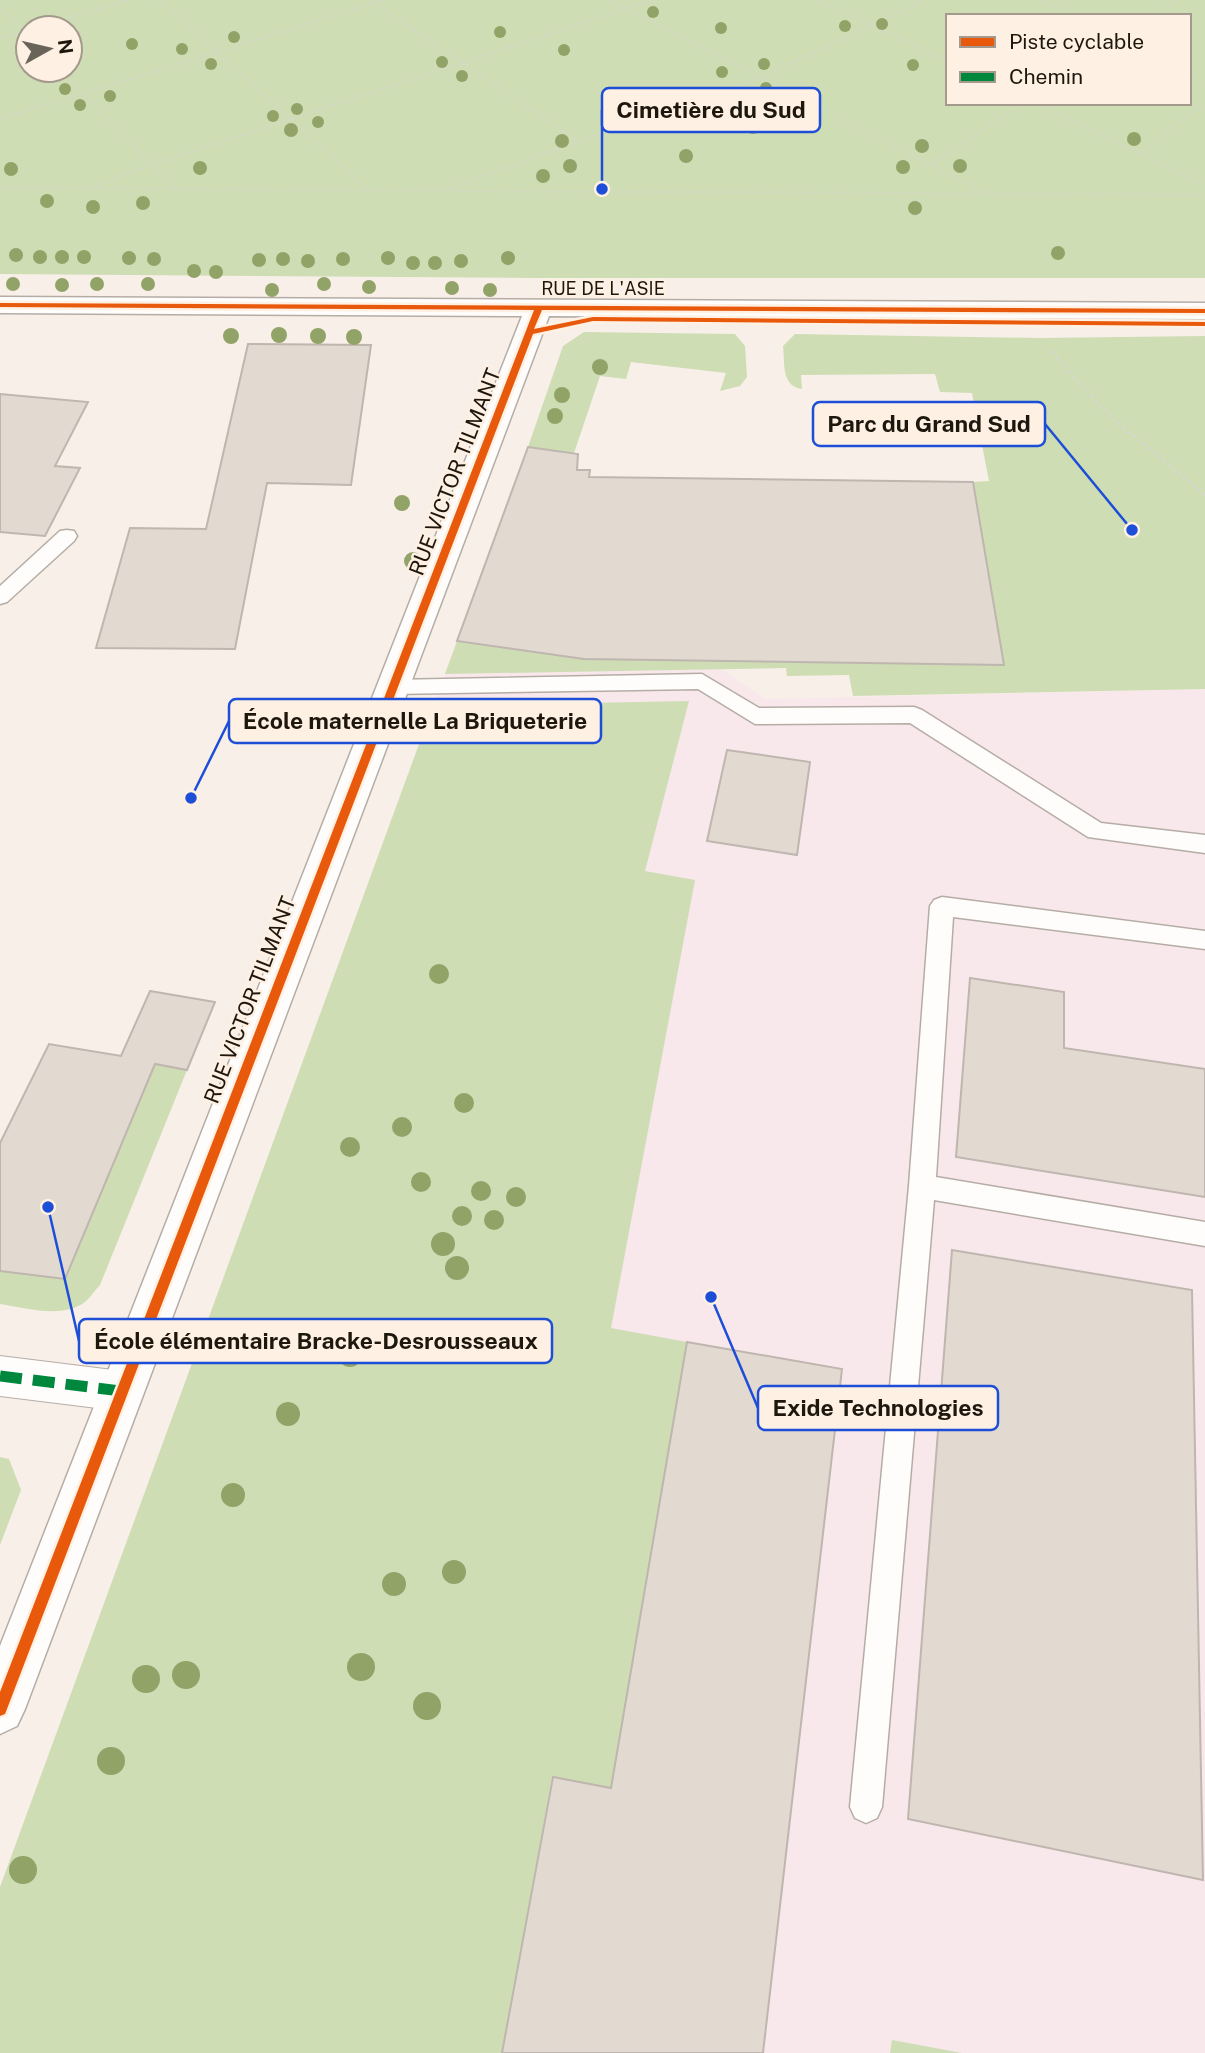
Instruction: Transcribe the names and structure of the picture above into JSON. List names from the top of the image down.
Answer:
{
  "streets": {
    "street": ["RUE DE L'ASIE", "RUE VICTOR TILMANT"]
  },
  "crossings": [
    ["RUE DE L'ASIE", "RUE VICTOR TILMANT"]
  ],
  "places": [
    "Cimetière du Sud",
    "Parc du Grand Sud",
    "École maternelle La Briqueterie",
    "École élémentaire Bracke-Desrousseaux",
    "Exide Technologies"
  ],
  "legend": ["Piste cyclable", "Chemin"],
  "north": "right"
}
